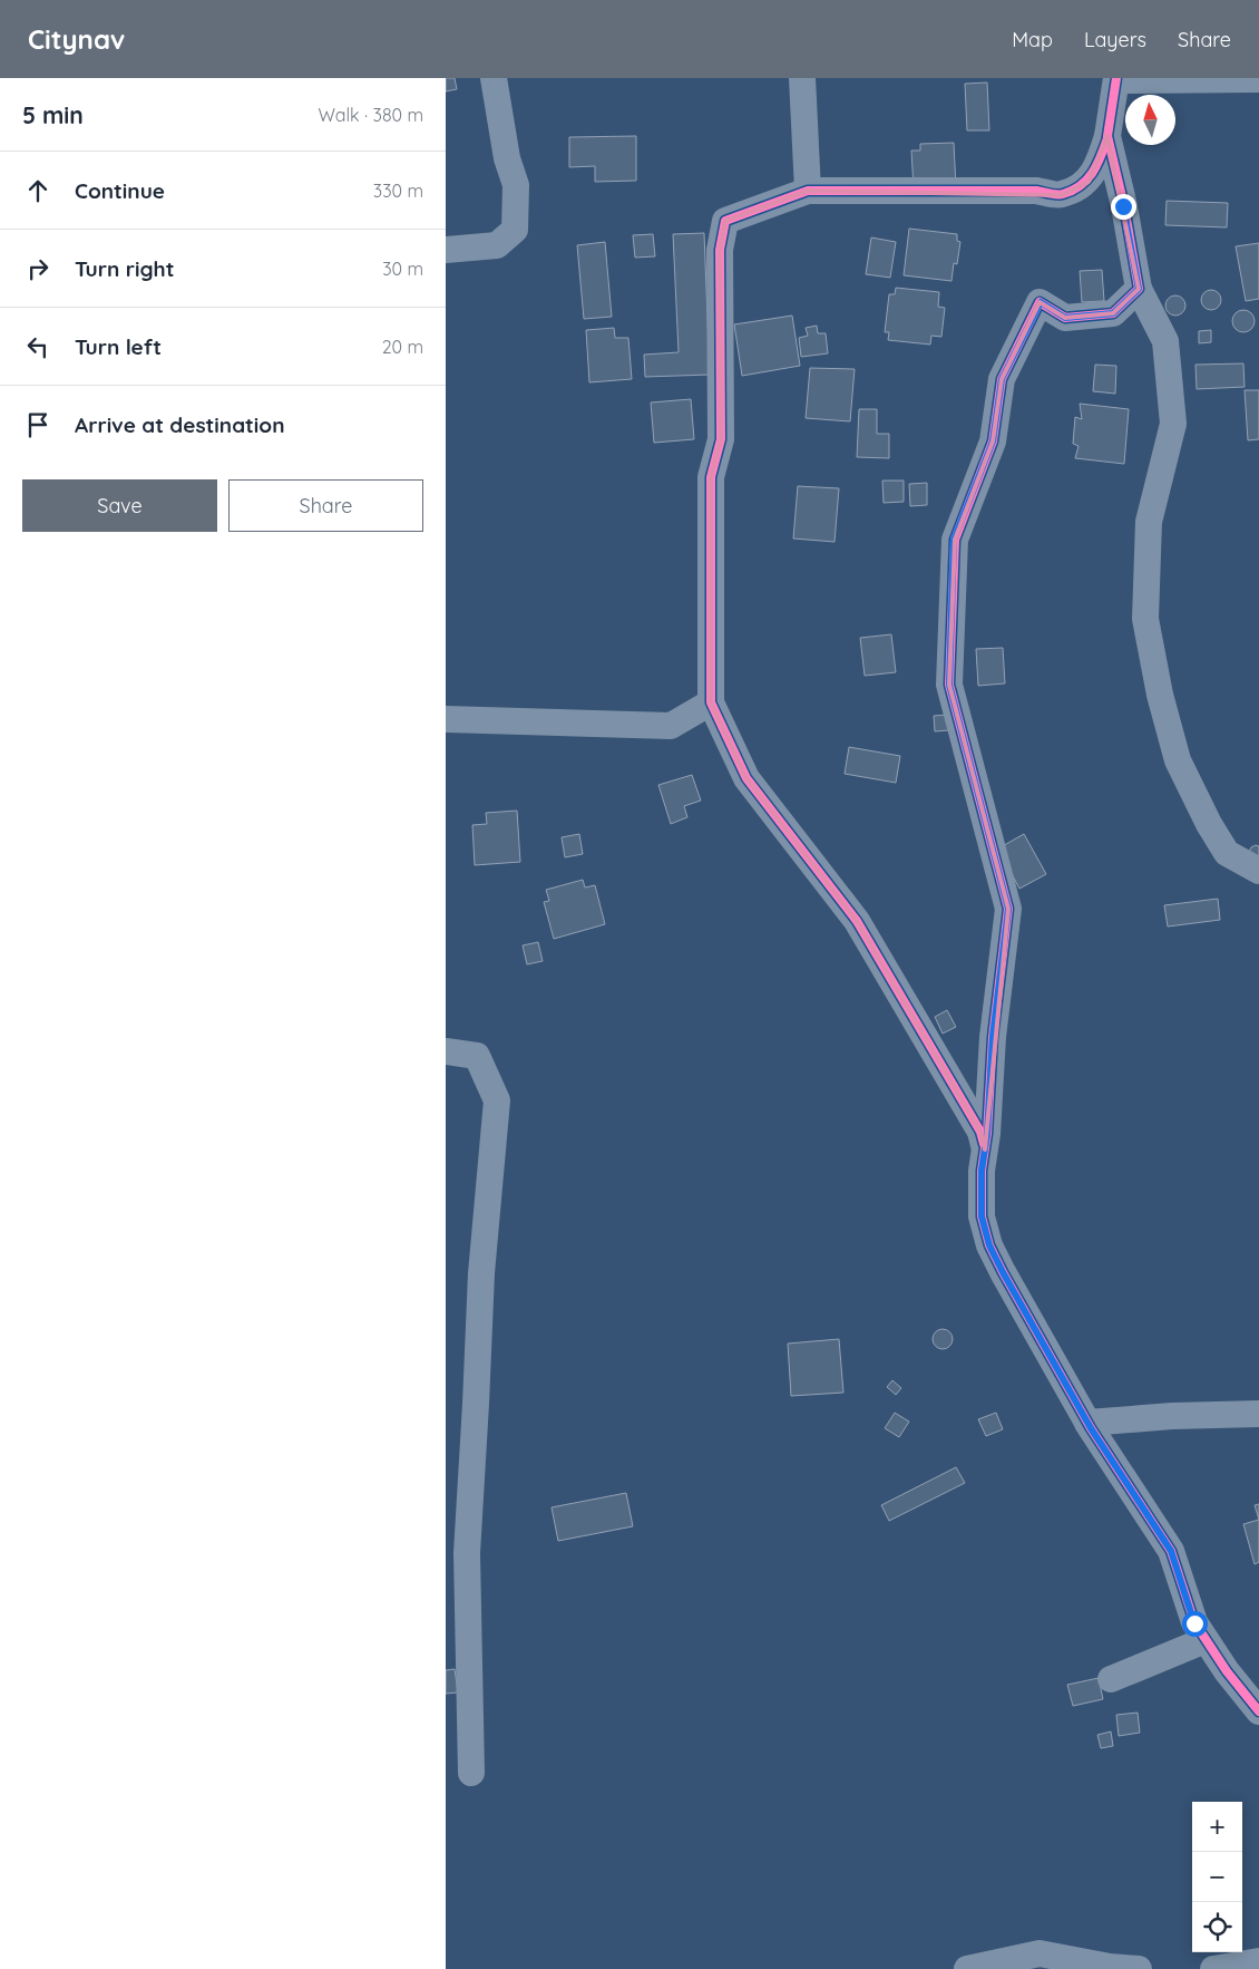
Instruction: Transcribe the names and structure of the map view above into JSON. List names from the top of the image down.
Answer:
{
  "north": "top",
  "page": {
    "header": "Citynav",
    "nav": ["Map", "Layers", "Share"],
    "heading": ["5 min", "Walk · 380 m"],
    "list": [
      ["Continue", "330 m"],
      ["Turn right", "30 m"],
      ["Turn left", "20 m"],
      "Arrive at destination"
    ],
    "buttons": ["Save", "Share"],
    "map_buttons": ["+", "−"]
  }
}
